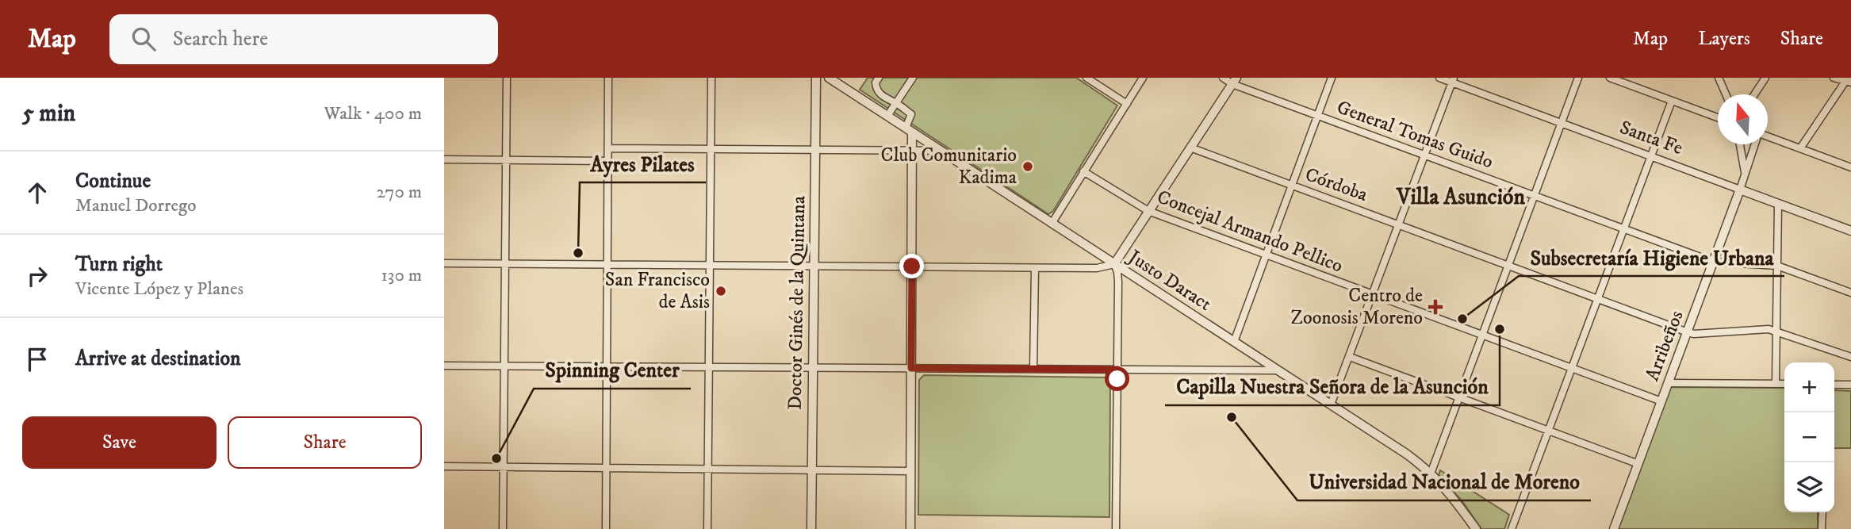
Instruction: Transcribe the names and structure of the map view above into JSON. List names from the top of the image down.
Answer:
{
  "streets": {
    "street": [
      "General Tomas Guido",
      "Santa Fe",
      "Córdoba",
      "Concejal Armando Pellico",
      "Justo Daract",
      "Doctor Ginés de la Quintana",
      "Arribeños"
    ]
  },
  "crossings": [
    ["General Tomas Guido", "Arribeños"],
    ["Santa Fe", "Arribeños"],
    ["Córdoba", "Arribeños"],
    ["Concejal Armando Pellico", "Arribeños"]
  ],
  "districts": ["Villa Asunción"],
  "places": {
    "other": [
      "Club Comunitario Kadima",
      "Ayres Pilates",
      "San Francisco de Asis",
      "Subsecretaría Higiene Urbana",
      "Capilla Nuestra Señora de la Asunción",
      "Universidad Nacional de Moreno",
      "Spinning Center"
    ],
    "health": ["Centro de Zoonosis Moreno"]
  },
  "north": "top",
  "page": {
    "header": "Map",
    "search": "Search here",
    "nav": ["Map", "Layers", "Share"],
    "heading": ["5 min", "Walk · 400 m"],
    "list": [
      ["Continue", "Manuel Dorrego", "270 m"],
      ["Turn right", "Vicente López y Planes", "130 m"],
      "Arrive at destination"
    ],
    "map_buttons": ["+", "−"],
    "buttons": ["Save", "Share"]
  }
}
